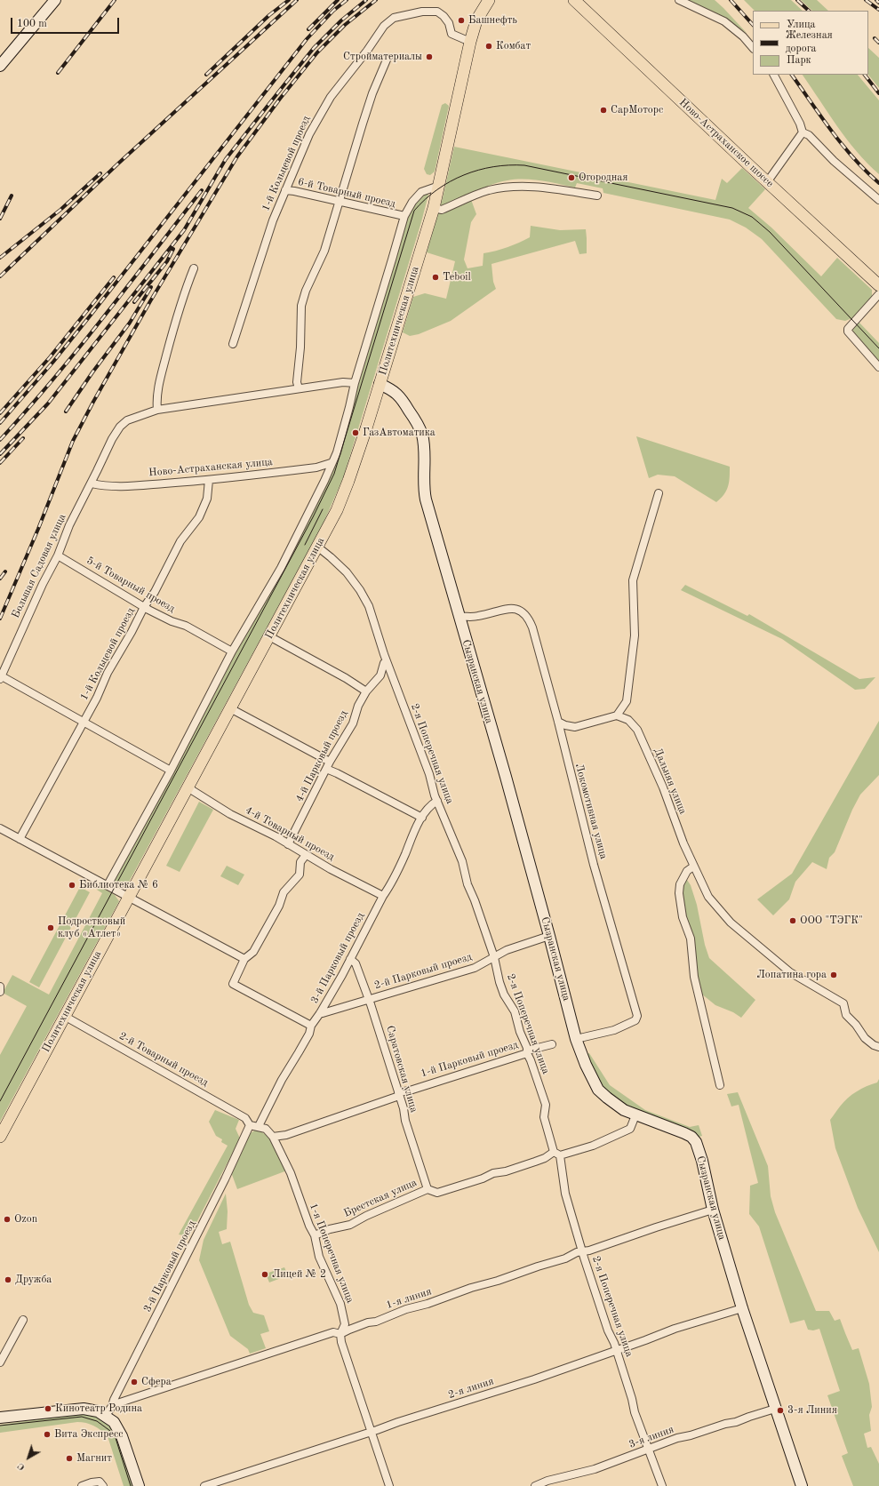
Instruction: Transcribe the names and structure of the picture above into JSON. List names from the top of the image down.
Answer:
{
  "streets": {
    "main road": ["Ново-Астраханское шоссе", "Политехническая улица"],
    "street": [
      "1-й Кольцевой проезд",
      "6-й Товарный проезд",
      "Ново-Астраханская улица",
      "Большая Садовая улица",
      "5-й Товарный проезд",
      "Сызранская улица",
      "2-я Поперечная улица",
      "4-й Парковый проезд",
      "Дальняя улица",
      "Локомотивная улица",
      "4-й Товарный проезд",
      "3-й Парковый проезд",
      "2-й Парковый проезд",
      "2-й Товарный проезд",
      "1-й Парковый проезд",
      "Саратовская улица",
      "Брестская улица",
      "1-я Поперечная улица",
      "1-я линия",
      "2-я линия",
      "3-я линия"
    ]
  },
  "crossings": [
    ["1-й Кольцевой проезд", "6-й Товарный проезд"],
    ["1-й Кольцевой проезд", "Политехническая улица"],
    ["1-й Кольцевой проезд", "Ново-Астраханская улица"],
    ["1-й Кольцевой проезд", "5-й Товарный проезд"],
    ["Политехническая улица", "Сызранская улица"],
    ["Политехническая улица", "2-я Поперечная улица"],
    ["Политехническая улица", "4-й Товарный проезд"],
    ["Политехническая улица", "2-й Товарный проезд"],
    ["Ново-Астраханская улица", "Большая Садовая улица"],
    ["Большая Садовая улица", "5-й Товарный проезд"],
    ["Сызранская улица", "Локомотивная улица"],
    ["Сызранская улица", "2-й Парковый проезд"],
    ["Сызранская улица", "Брестская улица"],
    ["Сызранская улица", "1-я линия"],
    ["Сызранская улица", "2-я линия"],
    ["Сызранская улица", "3-я линия"],
    ["2-я Поперечная улица", "4-й Парковый проезд"],
    ["2-я Поперечная улица", "3-й Парковый проезд"],
    ["2-я Поперечная улица", "2-й Парковый проезд"],
    ["2-я Поперечная улица", "1-й Парковый проезд"],
    ["2-я Поперечная улица", "Брестская улица"],
    ["2-я Поперечная улица", "1-я линия"],
    ["2-я Поперечная улица", "2-я линия"],
    ["2-я Поперечная улица", "3-я линия"],
    ["4-й Парковый проезд", "4-й Товарный проезд"],
    ["4-й Товарный проезд", "3-й Парковый проезд"],
    ["3-й Парковый проезд", "2-й Парковый проезд"],
    ["3-й Парковый проезд", "2-й Товарный проезд"],
    ["3-й Парковый проезд", "Саратовская улица"],
    ["3-й Парковый проезд", "1-я Поперечная улица"],
    ["3-й Парковый проезд", "1-я линия"],
    ["2-й Парковый проезд", "Саратовская улица"],
    ["1-й Парковый проезд", "Саратовская улица"],
    ["1-й Парковый проезд", "1-я Поперечная улица"],
    ["Саратовская улица", "Брестская улица"],
    ["Брестская улица", "1-я Поперечная улица"],
    ["1-я Поперечная улица", "1-я линия"],
    ["1-я Поперечная улица", "2-я линия"]
  ],
  "places": [
    "Башнефть",
    "Комбат",
    "Стройматериалы",
    "СарМоторс",
    "Огородная",
    "Teboil",
    "ГазАвтоматика",
    "Библиотека № 6",
    "ООО \"ТЭГК\"",
    "Подростковый клуб «Атлет»",
    "Лопатина гора",
    "Ozon",
    "Лицей № 2",
    "Дружба",
    "Сфера",
    "Кинотеатр Родина",
    "3-я Линия",
    "Вита Экспресс",
    "Магнит"
  ],
  "legend": ["Улица", "Железная дорога", "Парк"],
  "scale_bar": "100 m",
  "north": "bottom left"
}
